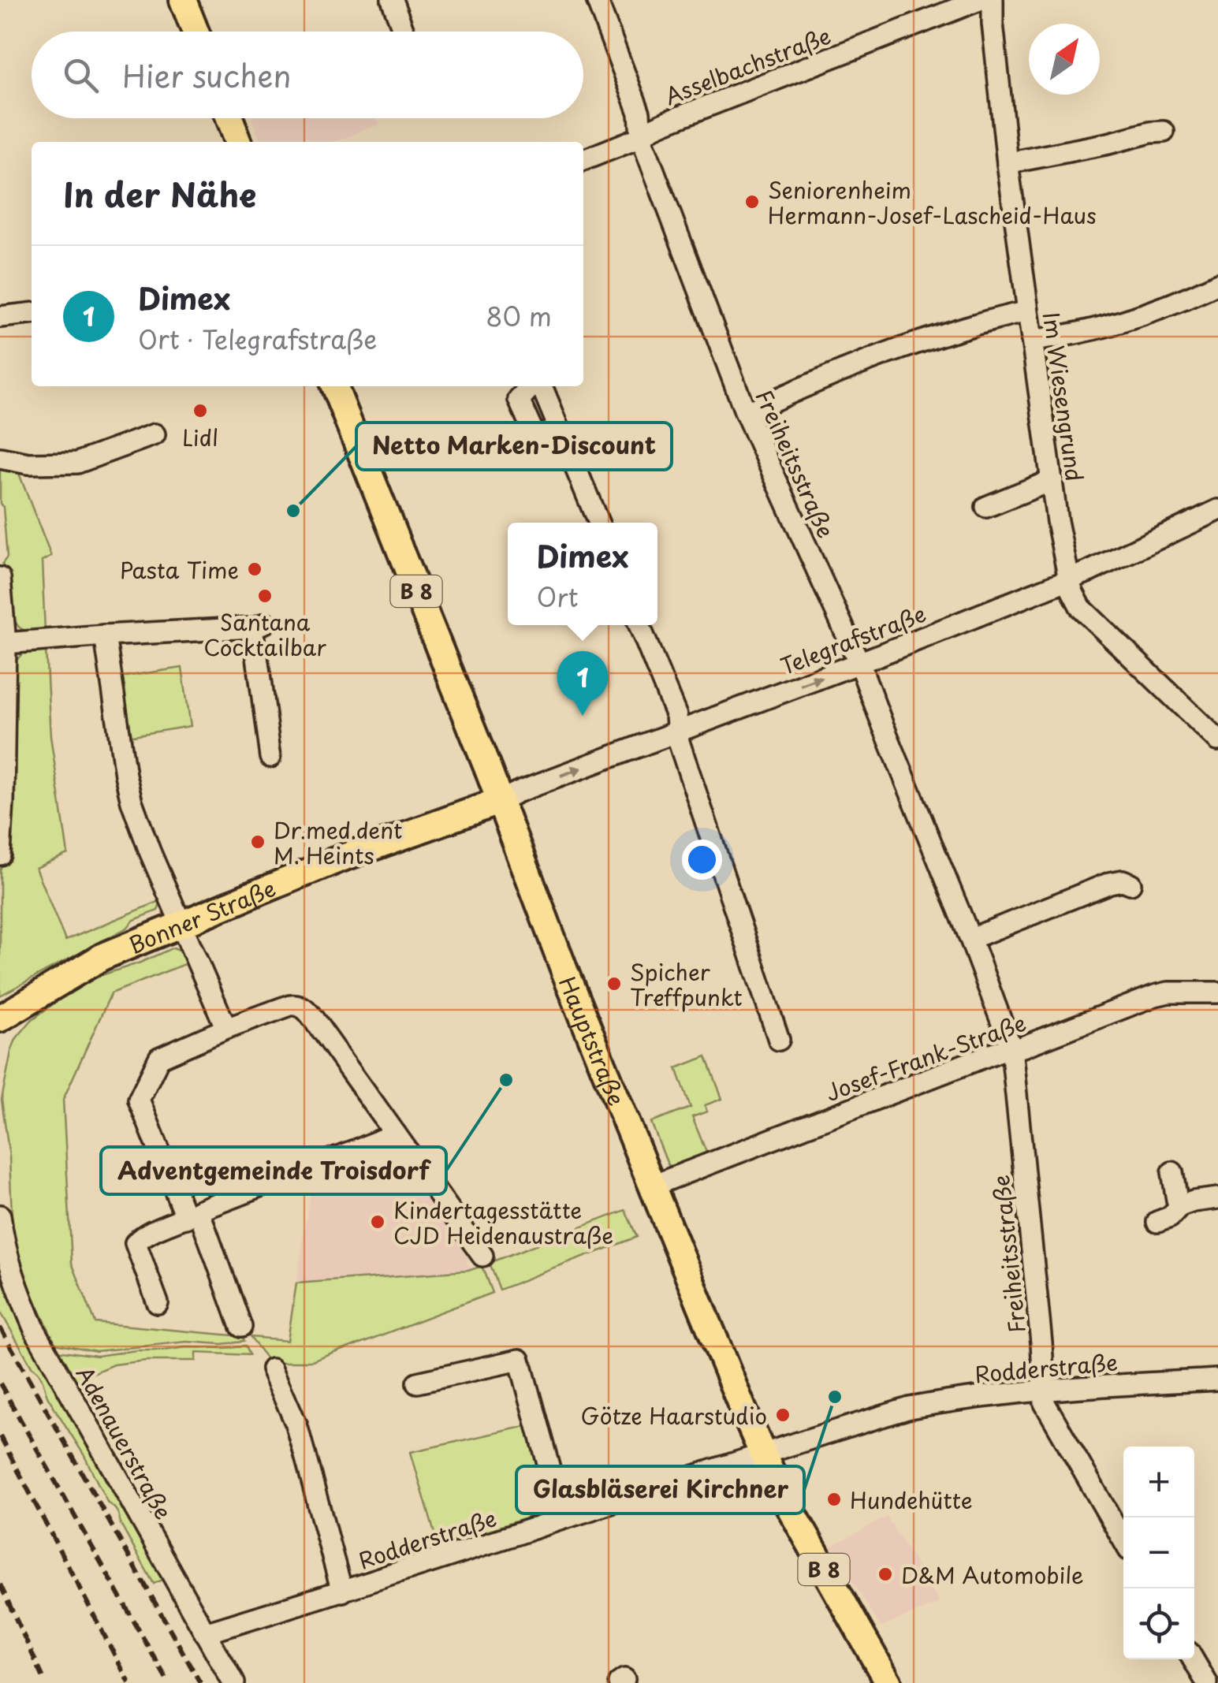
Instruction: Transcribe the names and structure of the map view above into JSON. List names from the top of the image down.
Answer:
{
  "streets": {
    "main road": ["B 8", "Bonner Straße", "Hauptstraße"],
    "street": [
      "Asselbachstraße",
      "Im Wiesengrund",
      "Freiheitsstraße",
      "Telegrafstraße",
      "Josef-Frank-Straße",
      "Rodderstraße",
      "Adenauerstraße"
    ]
  },
  "crossings": [
    ["Asselbachstraße", "Freiheitsstraße"],
    ["Im Wiesengrund", "Telegrafstraße"],
    ["Freiheitsstraße", "Telegrafstraße"],
    ["Freiheitsstraße", "Josef-Frank-Straße"],
    ["Freiheitsstraße", "Rodderstraße"],
    ["Telegrafstraße", "Bonner Straße"],
    ["Telegrafstraße", "Hauptstraße"],
    ["Bonner Straße", "Hauptstraße"],
    ["Hauptstraße", "Josef-Frank-Straße"],
    ["Hauptstraße", "Rodderstraße"],
    ["Rodderstraße", "Adenauerstraße"]
  ],
  "one_way": ["Telegrafstraße"],
  "places": [
    "Seniorenheim Hermann-Josef-Lascheid-Haus",
    "Lidl",
    "Netto Marken-Discount",
    "Pasta Time",
    "Santana Cocktailbar",
    "Dr.med.dent M. Heints",
    "Spicher Treffpunkt",
    "Adventgemeinde Troisdorf",
    "Kindertagesstätte CJD Heidenaustraße",
    "Glasbläserei Kirchner",
    "Götze Haarstudio",
    "Hundehütte",
    "D&M Automobile"
  ],
  "north": "top right",
  "page": {
    "search": "Hier suchen",
    "heading": "In der Nähe",
    "list": [
      {
        "mark": "1",
        "name": "Dimex",
        "note": "Ort · Telegrafstraße",
        "value": "80 m"
      }
    ],
    "popup": ["Dimex", "Ort"],
    "pins": "1",
    "map_buttons": ["+", "−"]
  }
}
